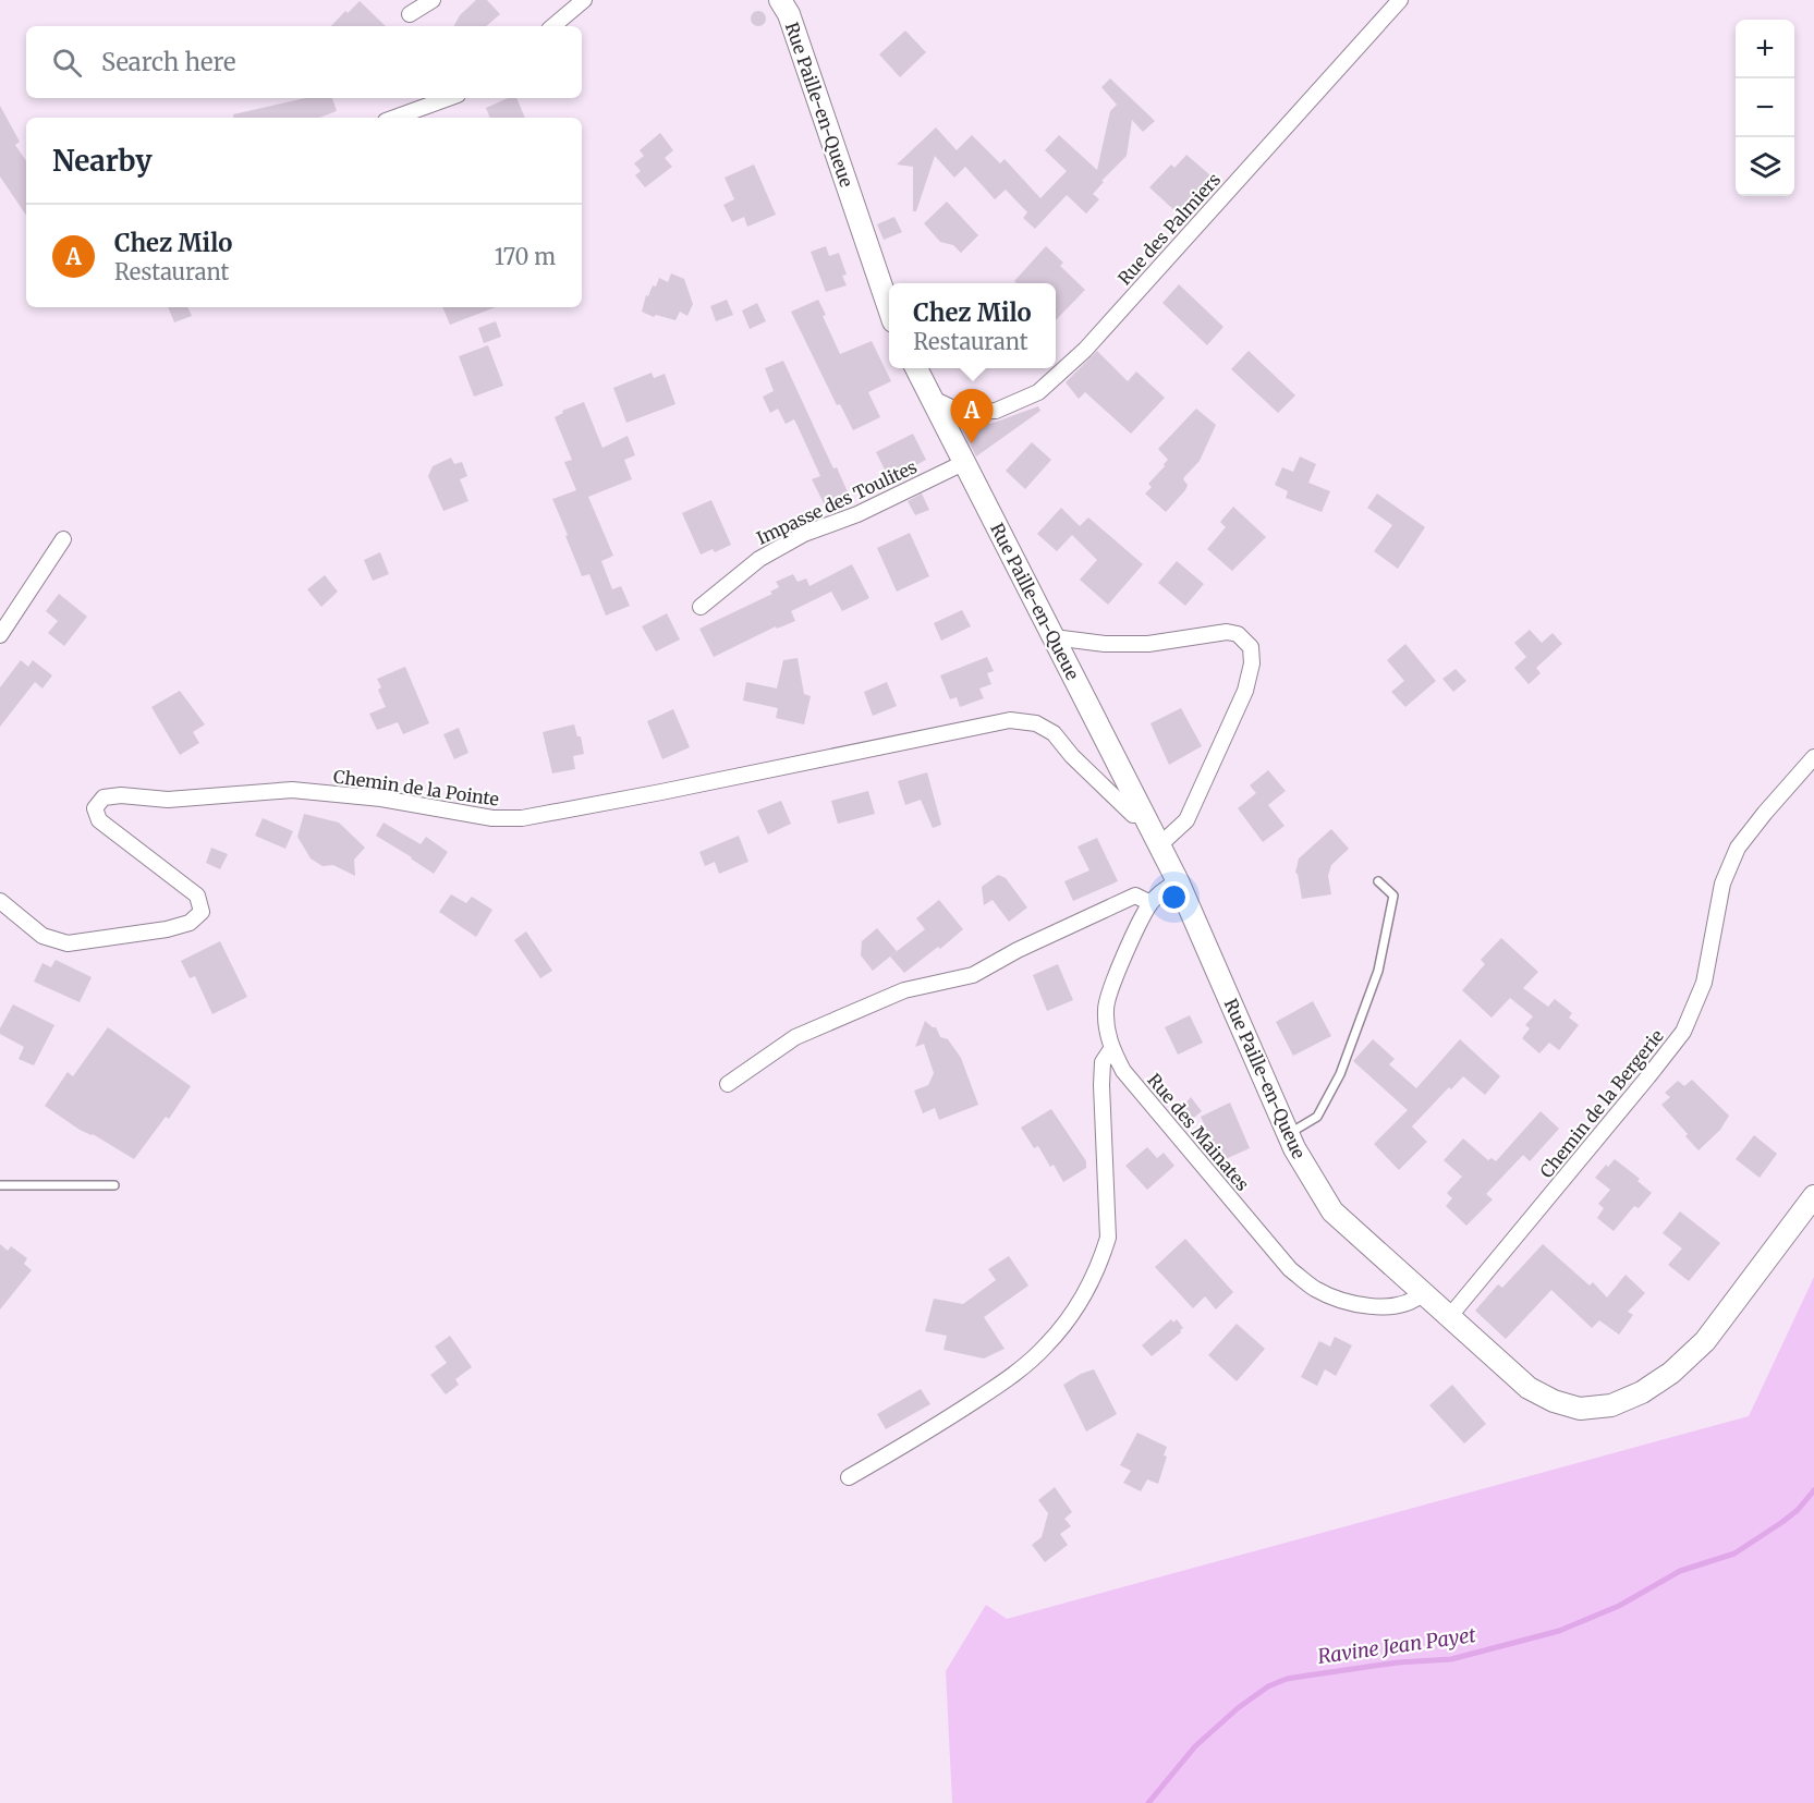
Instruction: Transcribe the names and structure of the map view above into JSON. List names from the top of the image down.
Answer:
{
  "streets": {
    "main road": ["Rue Paille-en-Queue"],
    "street": [
      "Rue des Palmiers",
      "Impasse des Toulites",
      "Chemin de la Pointe",
      "Chemin de la Bergerie",
      "Rue des Mainates"
    ]
  },
  "crossings": [
    ["Rue Paille-en-Queue", "Rue des Palmiers"],
    ["Rue Paille-en-Queue", "Impasse des Toulites"],
    ["Rue Paille-en-Queue", "Chemin de la Pointe"],
    ["Rue Paille-en-Queue", "Chemin de la Bergerie"],
    ["Rue Paille-en-Queue", "Rue des Mainates"]
  ],
  "water": ["Ravine Jean Payet"],
  "page": {
    "map_buttons": ["+", "−"],
    "search": "Search here",
    "heading": "Nearby",
    "list": [
      {
        "mark": "A",
        "name": "Chez Milo",
        "note": "Restaurant",
        "value": "170 m"
      }
    ],
    "popup": ["Chez Milo", "Restaurant"],
    "pins": "A"
  }
}
